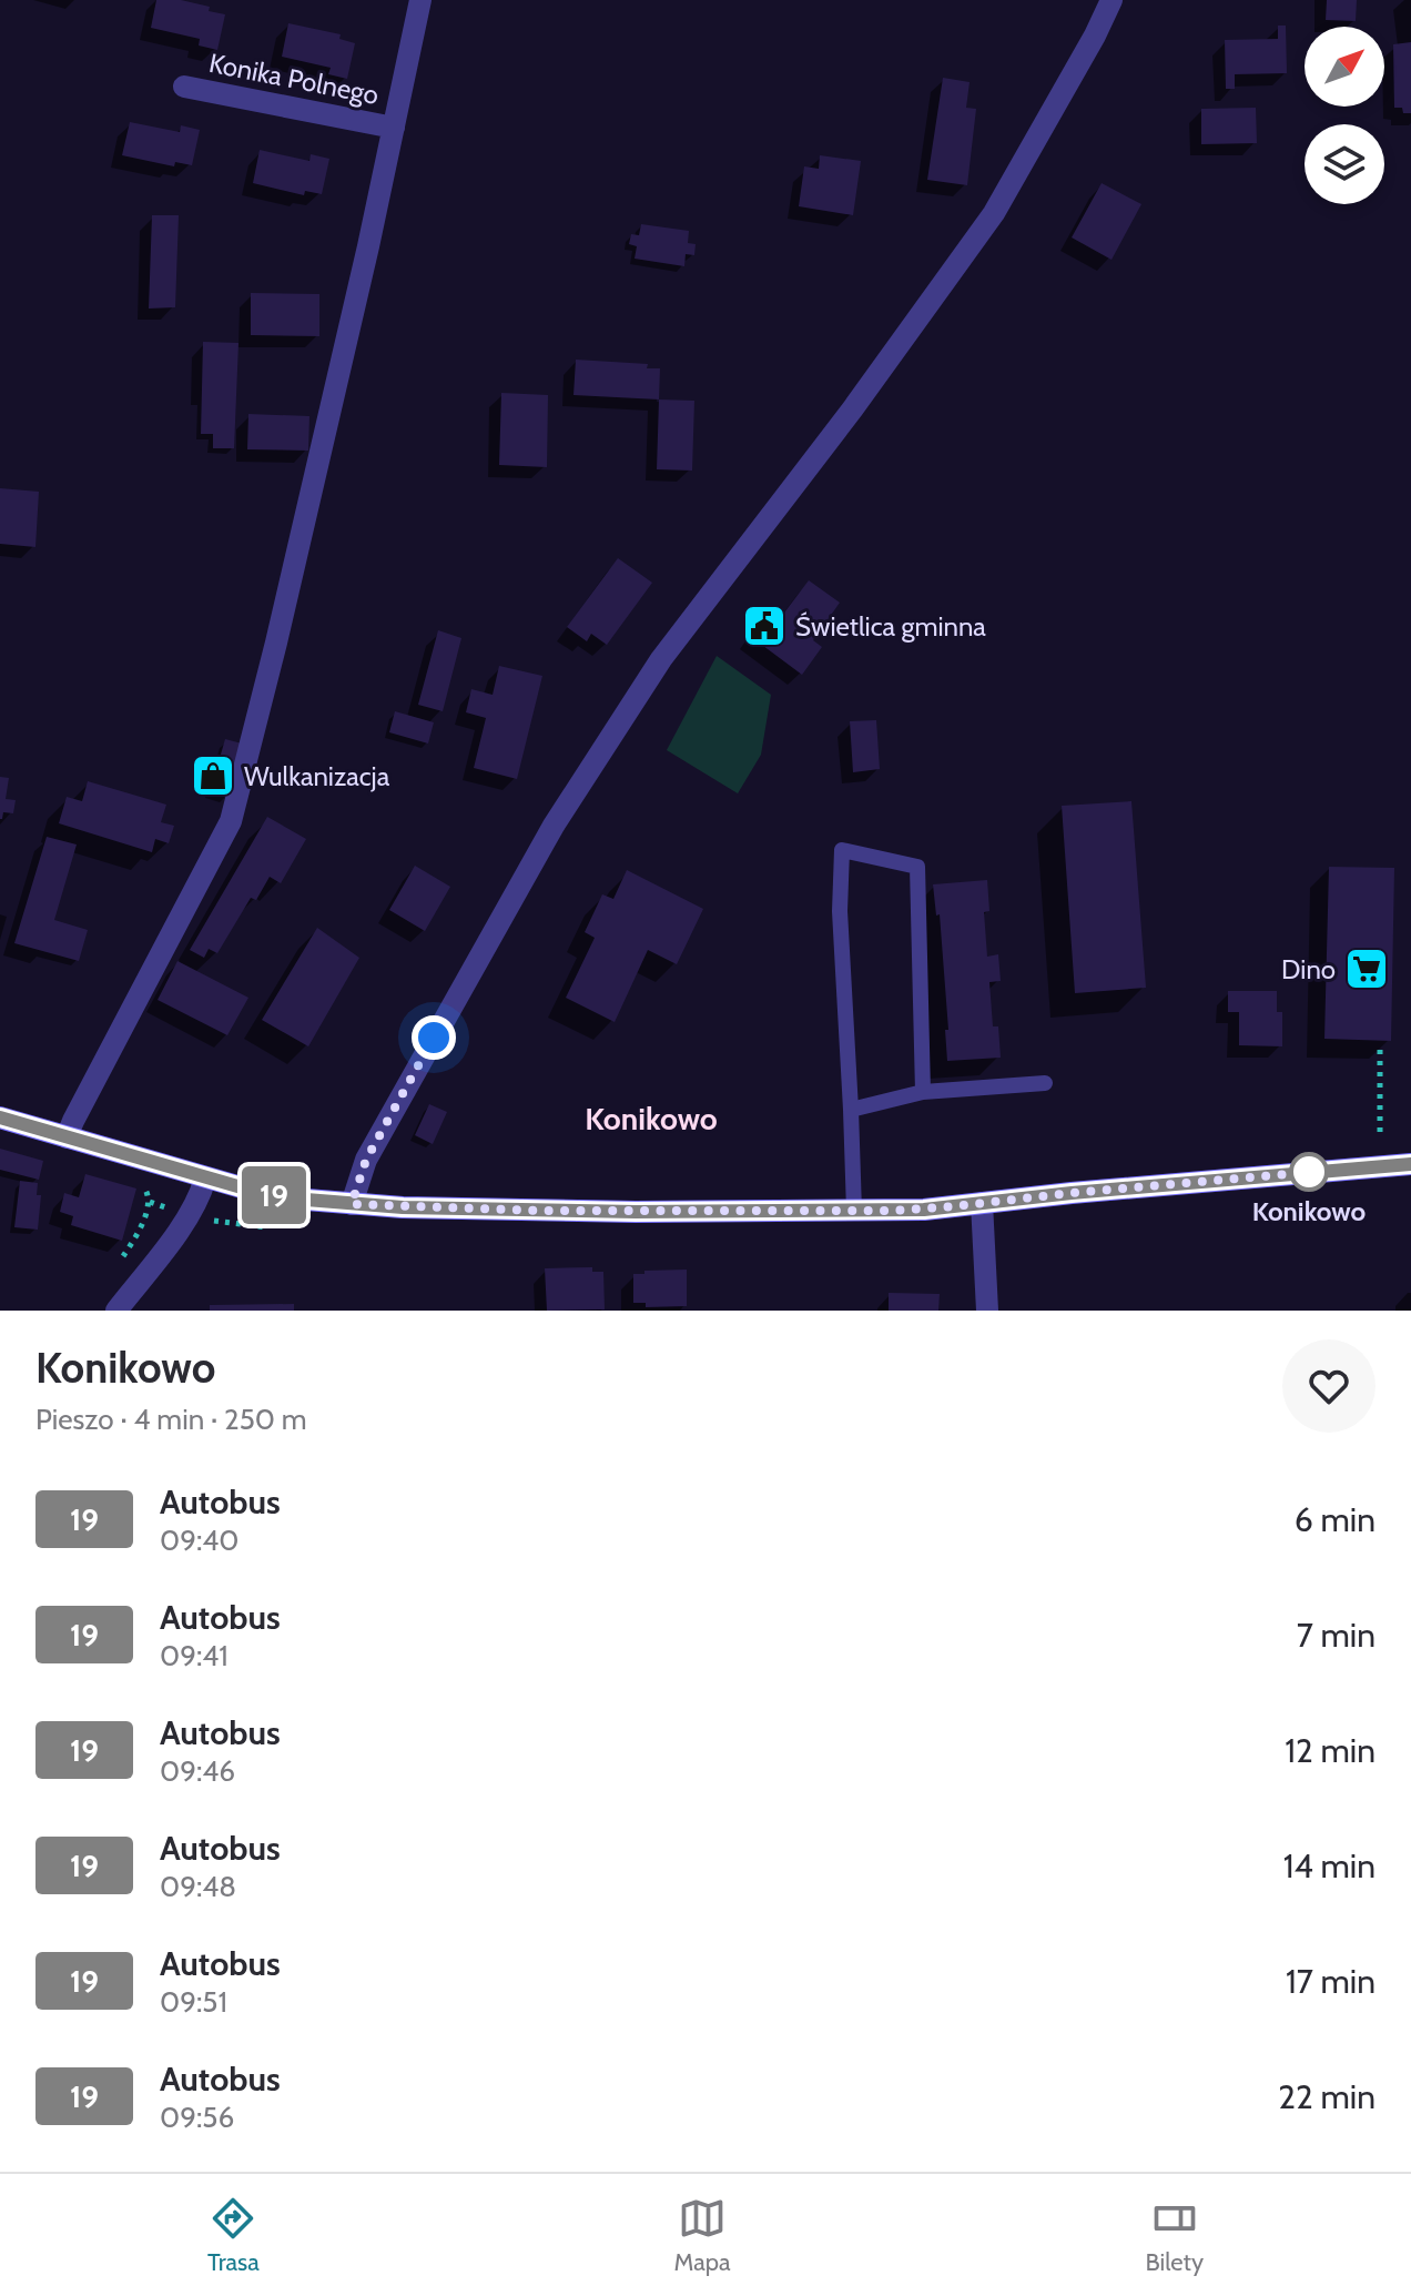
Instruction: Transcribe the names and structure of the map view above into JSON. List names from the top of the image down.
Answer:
{
  "streets": {
    "street": ["Konika Polnego"]
  },
  "districts": ["Konikowo"],
  "places": {
    "public building": ["Świetlica gminna"],
    "shop": ["Wulkanizacja"],
    "supermarket": ["Dino"],
    "other": ["Konikowo"]
  },
  "lines": ["bus line 19"],
  "north": "top right",
  "page": {
    "on_map": "19",
    "heading": ["Konikowo", "Pieszo · 4 min · 250 m"],
    "list": [
      {
        "mark": "19",
        "name": "Autobus",
        "note": "09:40",
        "value": "6 min"
      },
      {
        "mark": "19",
        "name": "Autobus",
        "note": "09:41",
        "value": "7 min"
      },
      {
        "mark": "19",
        "name": "Autobus",
        "note": "09:46",
        "value": "12 min"
      },
      {
        "mark": "19",
        "name": "Autobus",
        "note": "09:48",
        "value": "14 min"
      },
      {
        "mark": "19",
        "name": "Autobus",
        "note": "09:51",
        "value": "17 min"
      },
      {
        "mark": "19",
        "name": "Autobus",
        "note": "09:56",
        "value": "22 min"
      }
    ],
    "tabs": ["Trasa", "Mapa", "Bilety"]
  }
}
